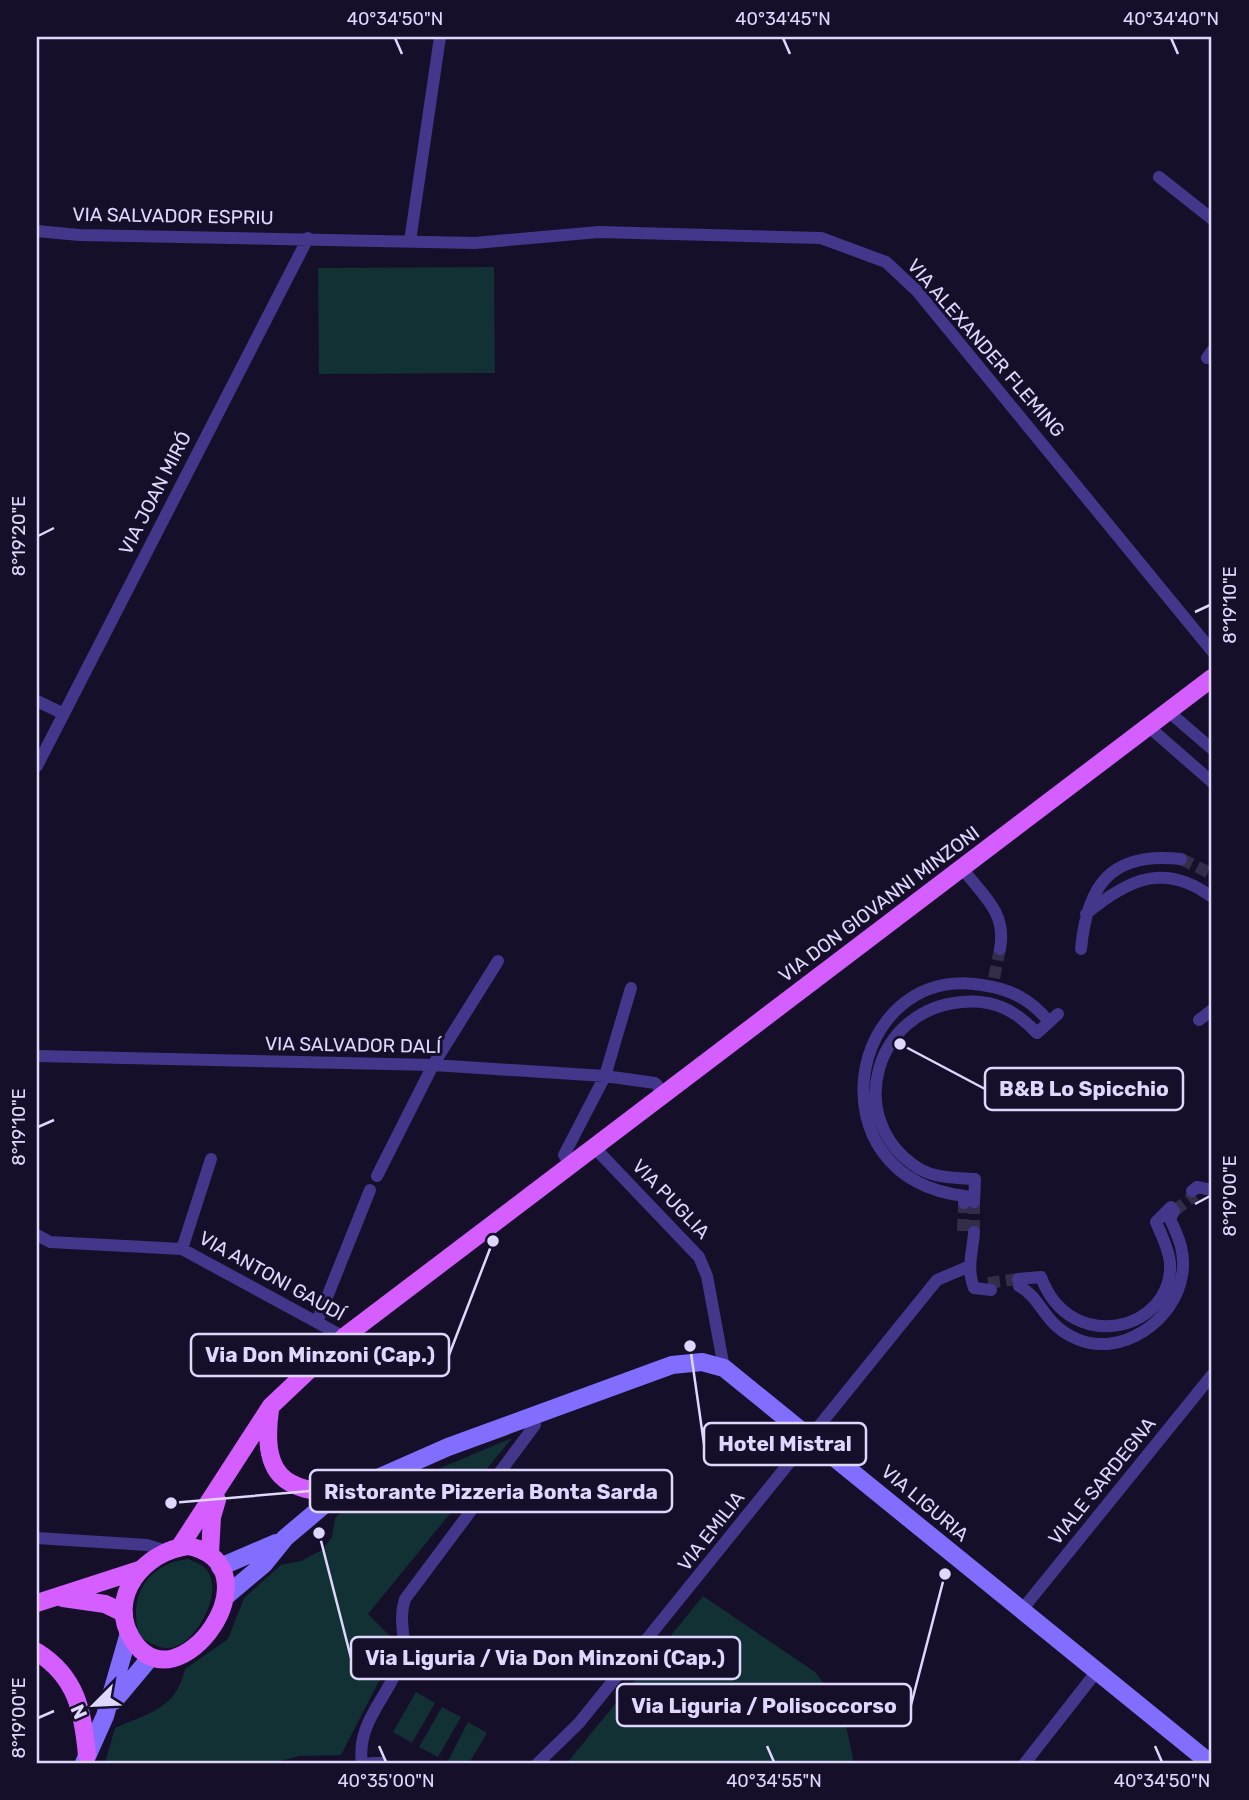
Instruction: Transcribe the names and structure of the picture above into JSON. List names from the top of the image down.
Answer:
{
  "streets": {
    "main road": ["VIA DON GIOVANNI MINZONI"],
    "street": [
      "VIA SALVADOR ESPRIU",
      "VIA ALEXANDER FLEMING",
      "VIA JOAN MIRÓ",
      "VIA SALVADOR DALÍ",
      "VIA PUGLIA",
      "VIA ANTONI GAUDÍ",
      "VIALE SARDEGNA",
      "VIA LIGURIA",
      "VIA EMILIA"
    ]
  },
  "crossings": [
    ["VIA SALVADOR ESPRIU", "VIA ALEXANDER FLEMING"],
    ["VIA SALVADOR ESPRIU", "VIA JOAN MIRÓ"],
    ["VIA ALEXANDER FLEMING", "VIA JOAN MIRÓ"],
    ["VIA DON GIOVANNI MINZONI", "VIA SALVADOR DALÍ"],
    ["VIA DON GIOVANNI MINZONI", "VIA PUGLIA"],
    ["VIA DON GIOVANNI MINZONI", "VIA ANTONI GAUDÍ"],
    ["VIA PUGLIA", "VIA LIGURIA"],
    ["VIALE SARDEGNA", "VIA LIGURIA"],
    ["VIA LIGURIA", "VIA EMILIA"]
  ],
  "places": [
    "B&B Lo Spicchio",
    "Via Don Minzoni (Cap.)",
    "Hotel Mistral",
    "Ristorante Pizzeria Bonta Sarda",
    "Via Liguria / Via Don Minzoni (Cap.)",
    "Via Liguria / Polisoccorso"
  ],
  "north": "bottom left",
  "coordinates": [
    "40°34'50\"N",
    "40°34'45\"N",
    "40°34'40\"N",
    "8°19'20\"E",
    "8°19'10\"E",
    "8°19'00\"E",
    "40°35'00\"N",
    "40°34'55\"N"
  ]
}
